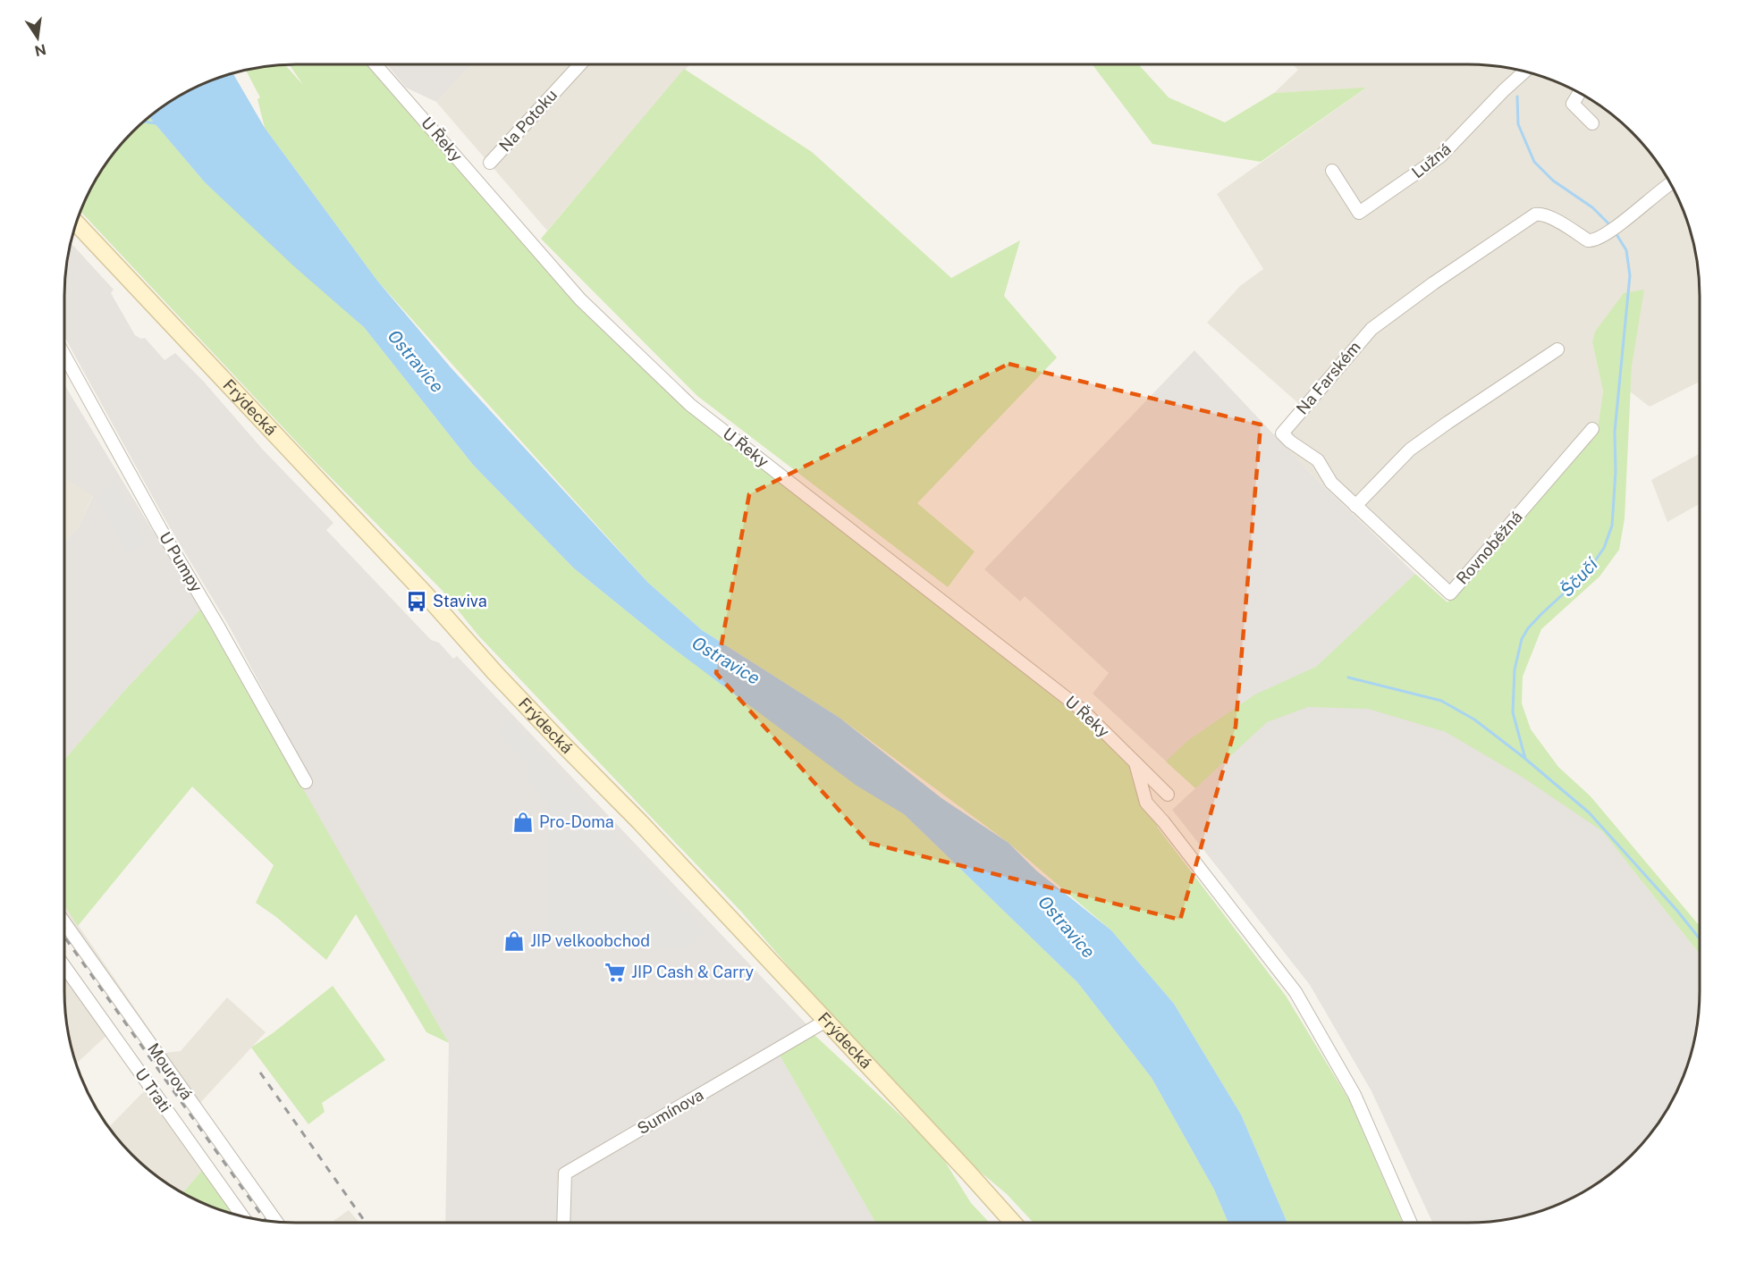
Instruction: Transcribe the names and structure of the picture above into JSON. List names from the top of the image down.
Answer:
{
  "streets": {
    "main road": ["Frýdecká"],
    "street": [
      "Na Potoku",
      "U Řeky",
      "Lužná",
      "Na Farském",
      "Rovnoběžná",
      "U Pumpy",
      "Mourová",
      "U Trati",
      "Sumínova"
    ]
  },
  "crossings": [
    ["Na Farském", "Rovnoběžná"],
    ["Frýdecká", "Sumínova"]
  ],
  "water": ["Ostravice", "Ščučí"],
  "places": {
    "bus stop": ["Staviva"],
    "shop": ["Pro-Doma", "JIP velkoobchod"],
    "supermarket": ["JIP Cash & Carry"]
  },
  "north": "bottom"
}
